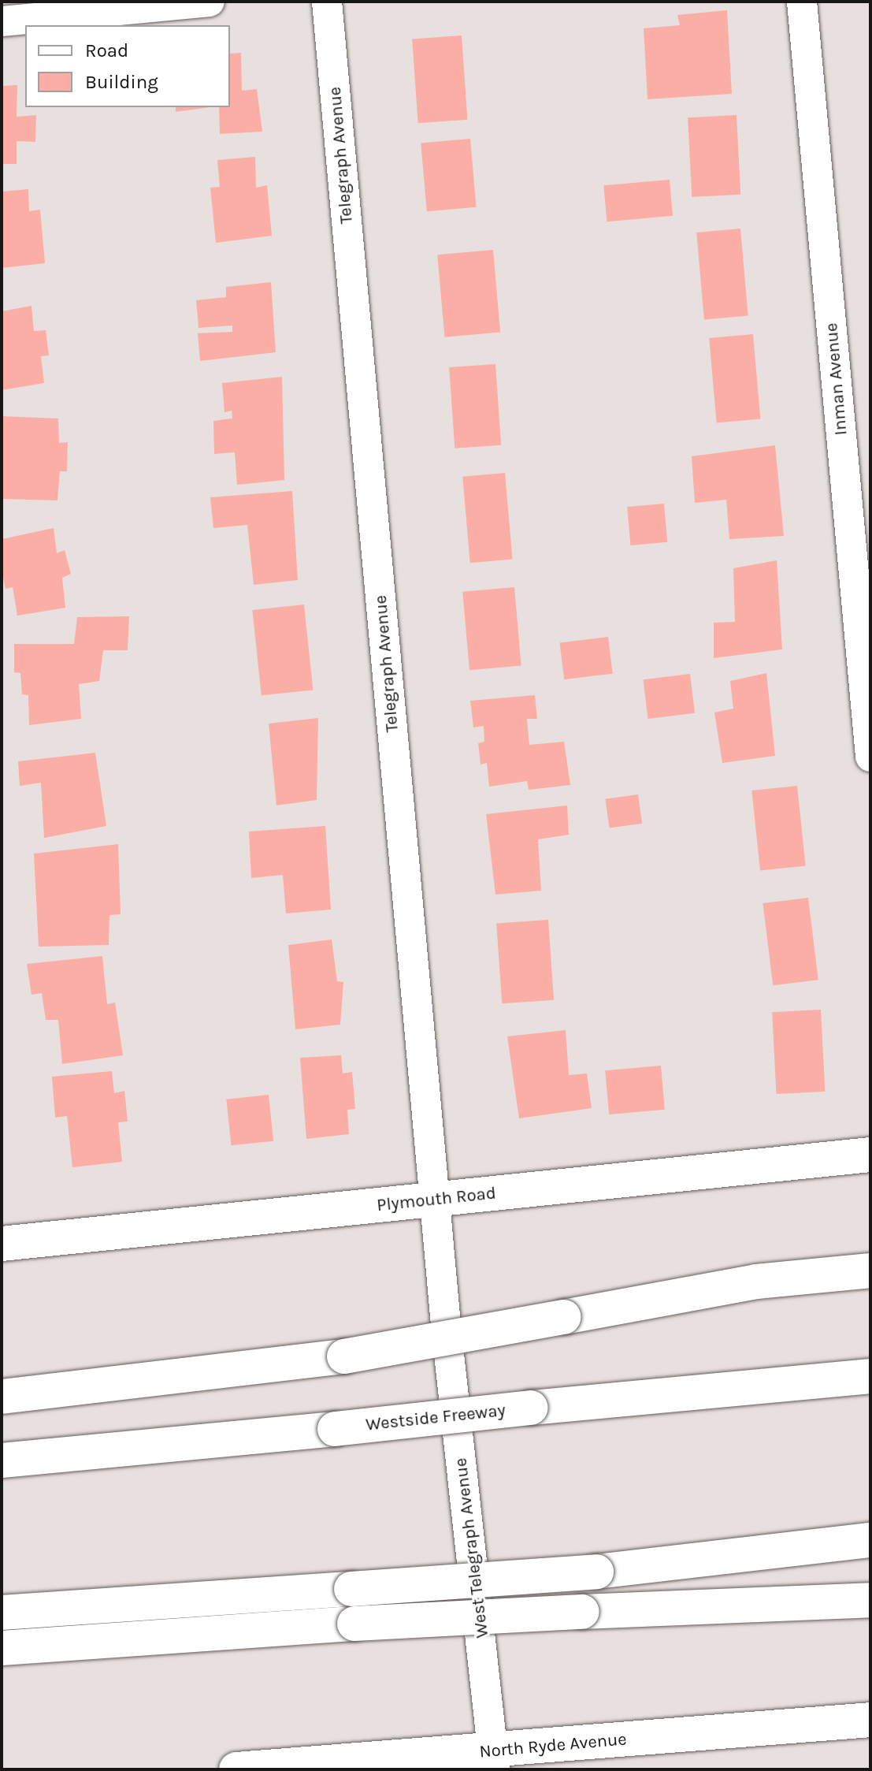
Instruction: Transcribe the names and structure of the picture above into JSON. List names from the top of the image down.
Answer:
{
  "streets": {
    "main road": ["Plymouth Road", "Westside Freeway", "North Ryde Avenue"],
    "street": ["Telegraph Avenue", "Inman Avenue", "West Telegraph Avenue"]
  },
  "crossings": [
    ["Telegraph Avenue", "Plymouth Road"],
    ["Telegraph Avenue", "West Telegraph Avenue"],
    ["West Telegraph Avenue", "North Ryde Avenue"]
  ],
  "legend": ["Road", "Building"]
}
